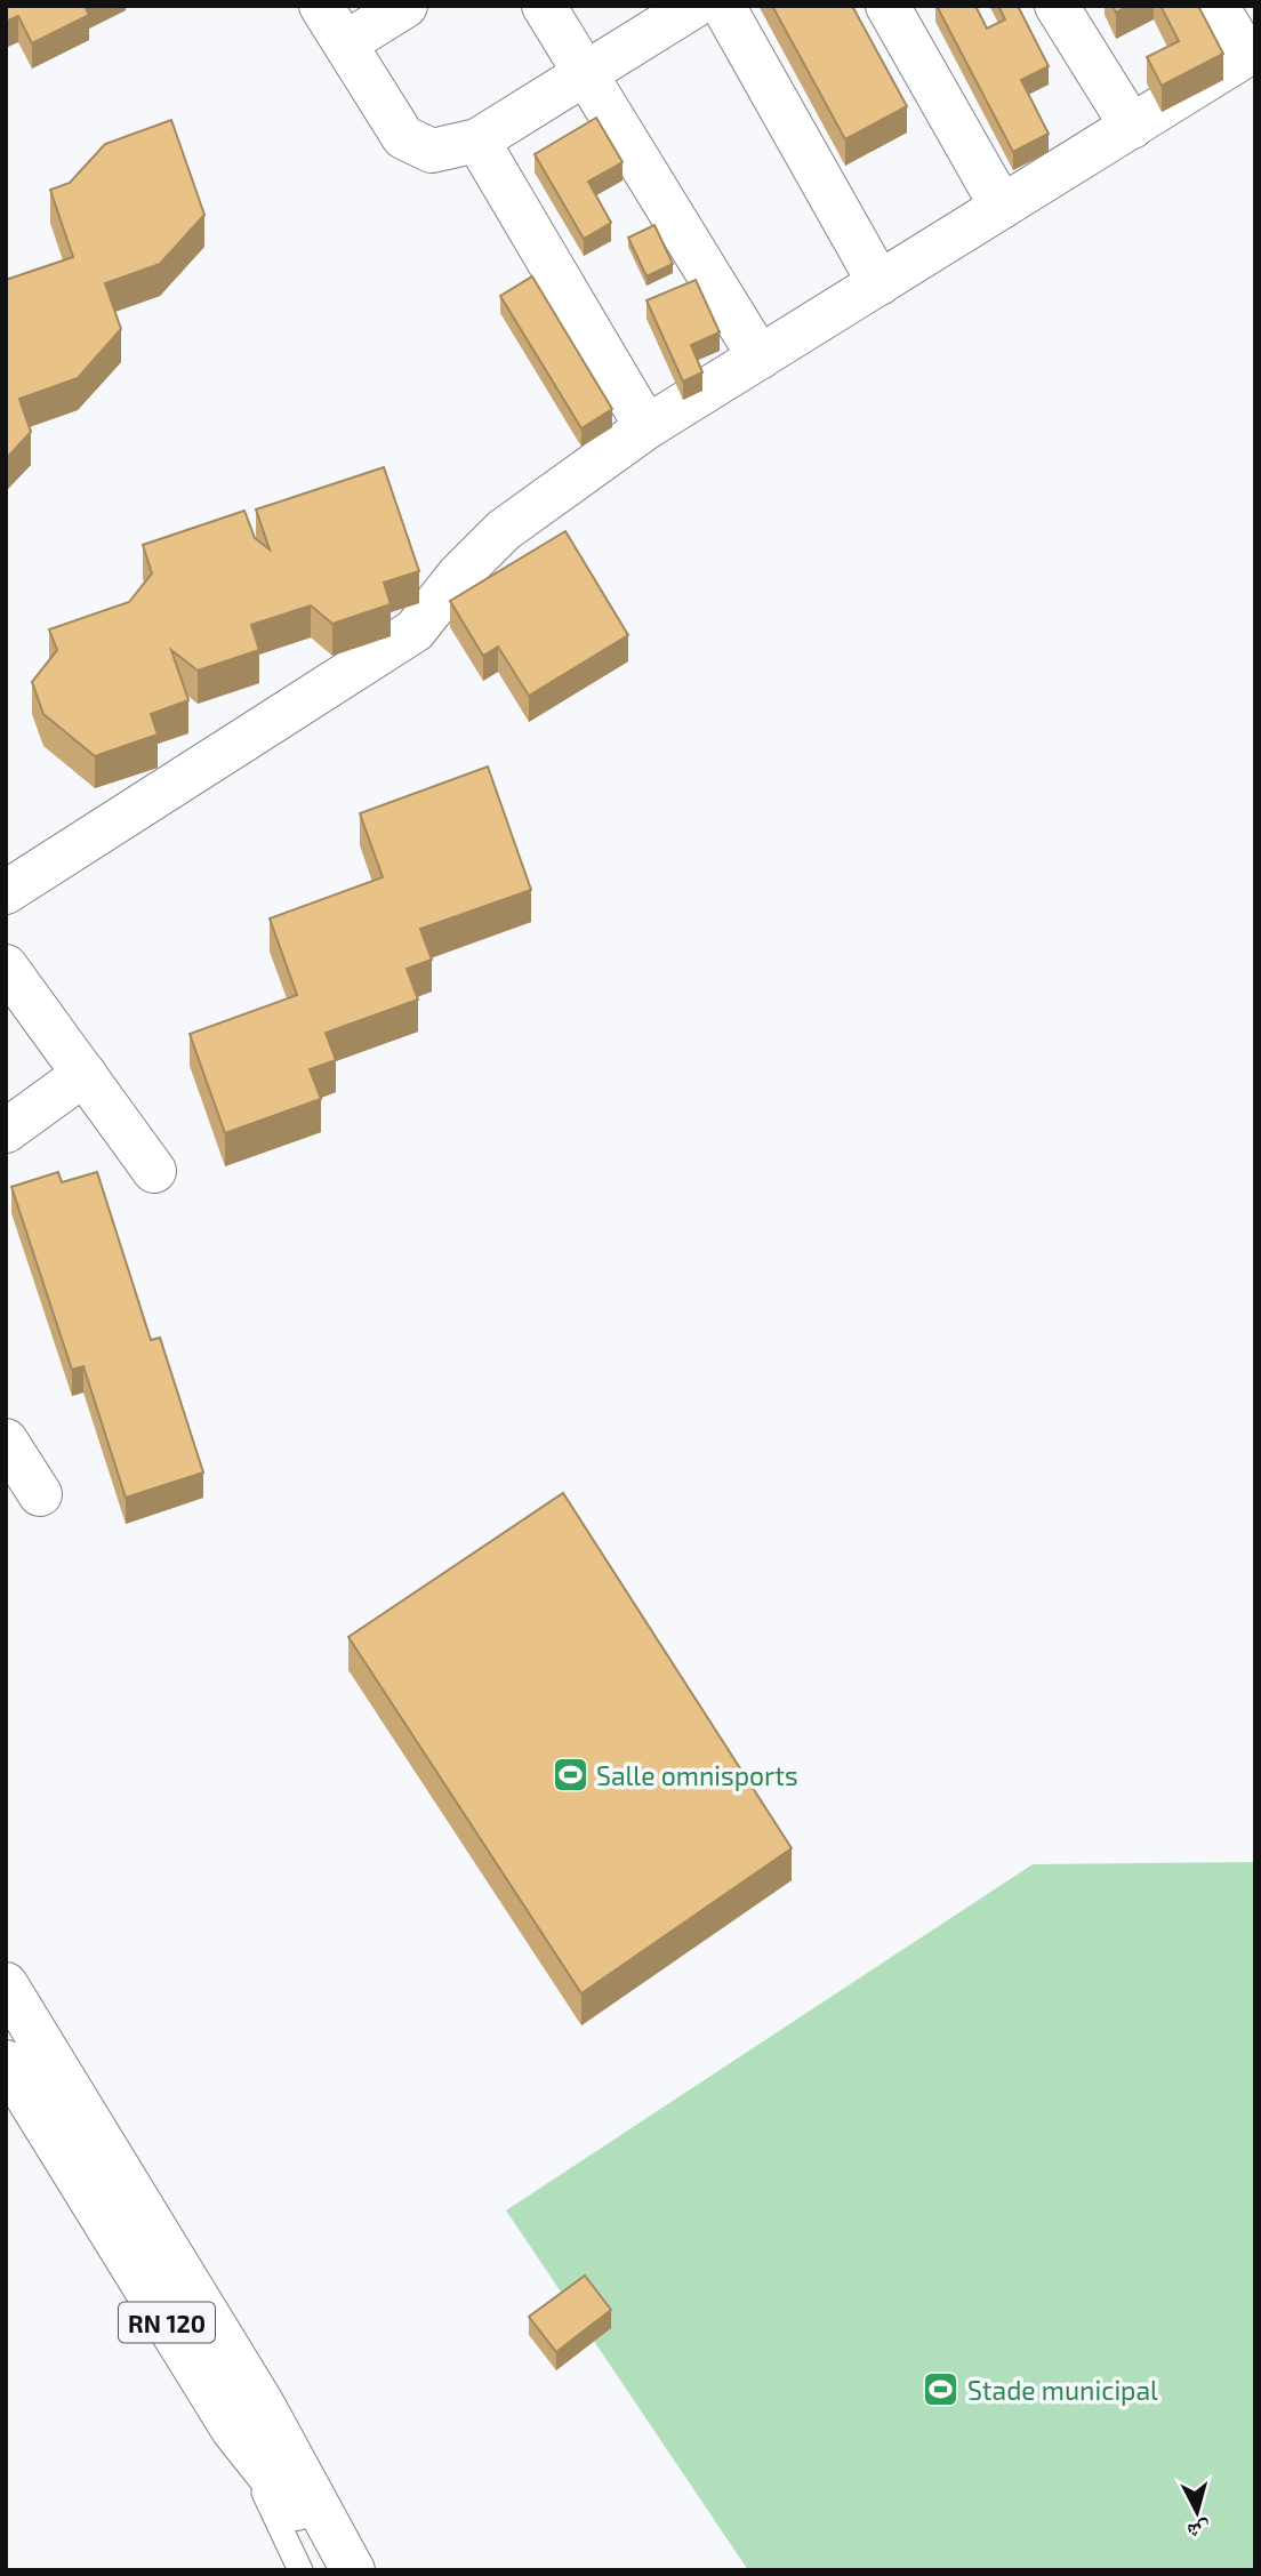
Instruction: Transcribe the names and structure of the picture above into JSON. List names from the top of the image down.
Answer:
{
  "streets": {
    "street": ["RN 120"]
  },
  "places": {
    "sports": ["Salle omnisports", "Stade municipal"]
  },
  "north": "bottom"
}
